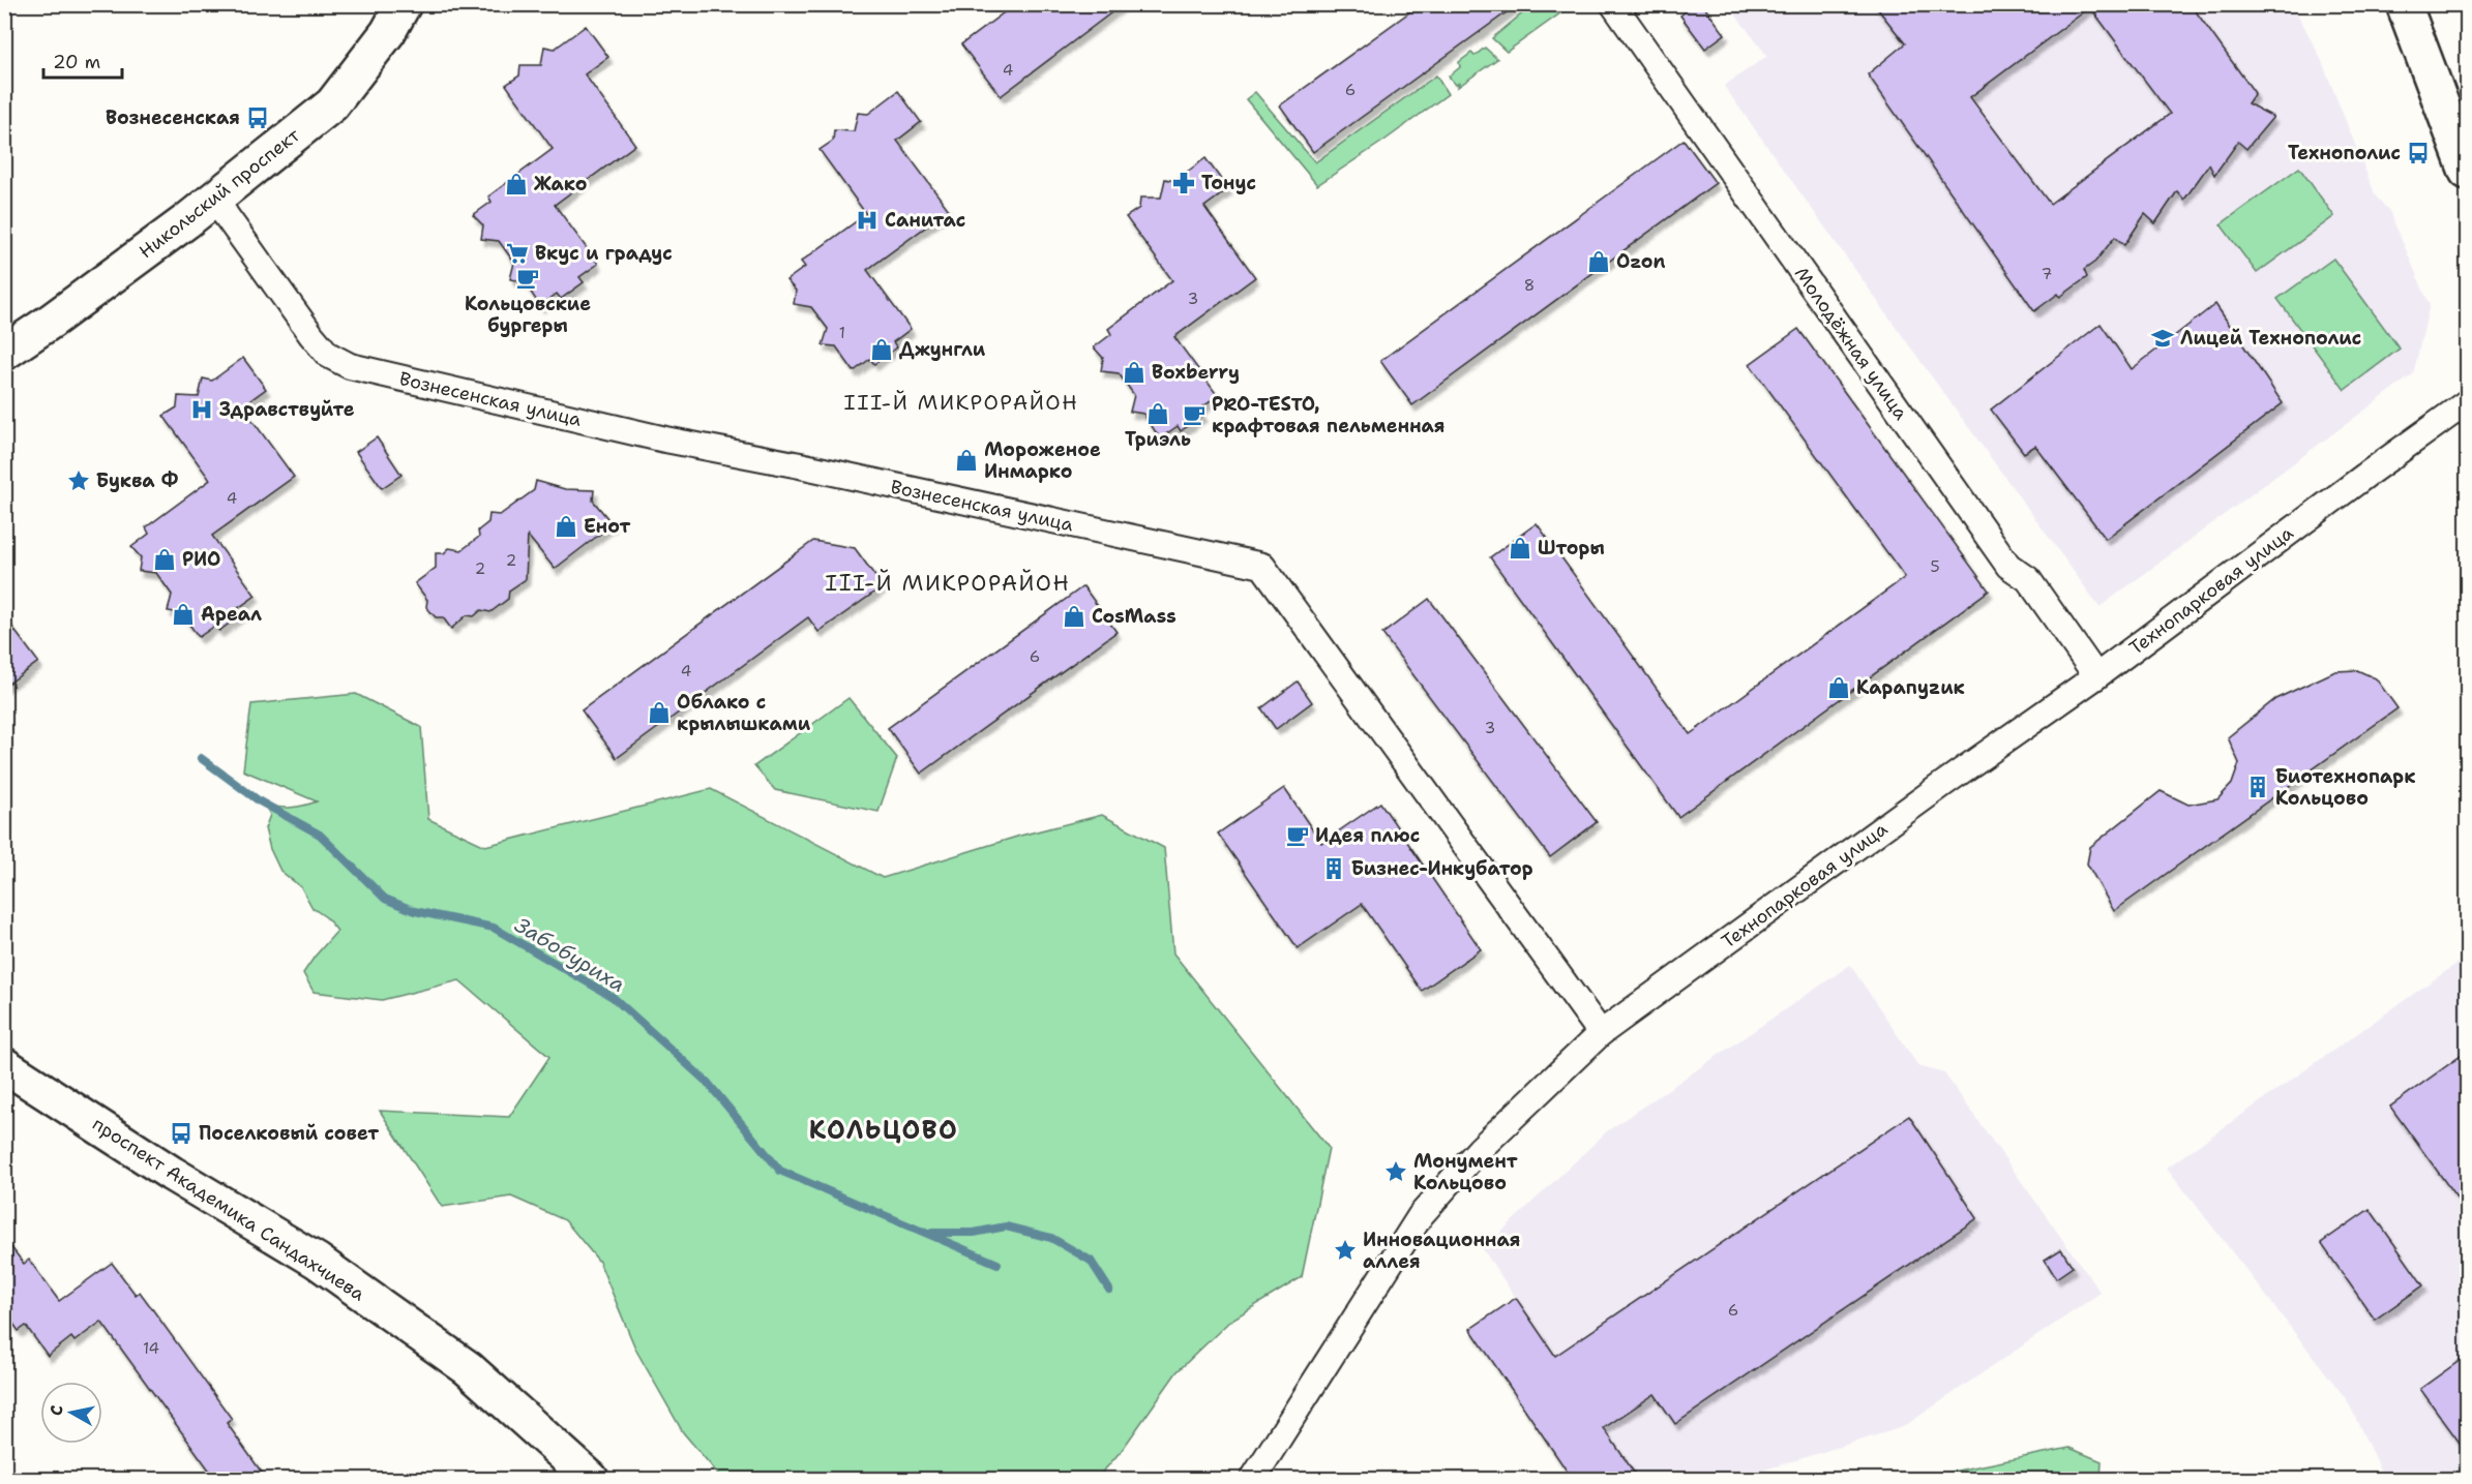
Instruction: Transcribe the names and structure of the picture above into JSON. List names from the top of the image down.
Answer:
{
  "streets": {
    "main road": ["Никольский проспект", "проспект Академика Сандахчиева"],
    "street": ["Молодёжная улица", "Вознесенская улица", "Технопарковая улица"]
  },
  "crossings": [
    ["Никольский проспект", "Вознесенская улица"],
    ["Молодёжная улица", "Технопарковая улица"],
    ["Вознесенская улица", "Технопарковая улица"]
  ],
  "districts": ["III-Й МИКРОРАЙОН", "III-Й МИКРОРАЙОН", "КОЛЬЦОВО"],
  "water": ["Забобуриха"],
  "places": {
    "bus stop": ["Вознесенская", "Технополис", "Поселковый совет"],
    "pharmacy": ["Тонус"],
    "shop": [
      "Жако",
      "Ozon",
      "Джунгли",
      "Boxberry",
      "Триэль",
      "Мороженое Инмарко",
      "Енот",
      "Шторы",
      "РИО",
      "Ареал",
      "CosMass",
      "Карапуzик",
      "Облако с крылышками"
    ],
    "hospital": ["Санитас", "Здравствуйте"],
    "supermarket": ["Вкус и градус"],
    "cafe": ["Кольцовские бургеры", "PRO-TESTO, крафтовая пельменная", "Идея плюс"],
    "school or university": ["Лицей Технополис"],
    "place": ["Буква Ф", "Монумент Кольцово", "Инновационная аллея"],
    "building": ["Биотехнопарк Кольцово", "Бизнес-Инкубатор"]
  },
  "house_numbers": [
    "4",
    "6",
    "7",
    "8",
    "3",
    "1",
    "4",
    "2",
    "5",
    "2",
    "6",
    "4",
    "3",
    "6",
    "14"
  ],
  "scale_bar": "20 m",
  "north": "left"
}
